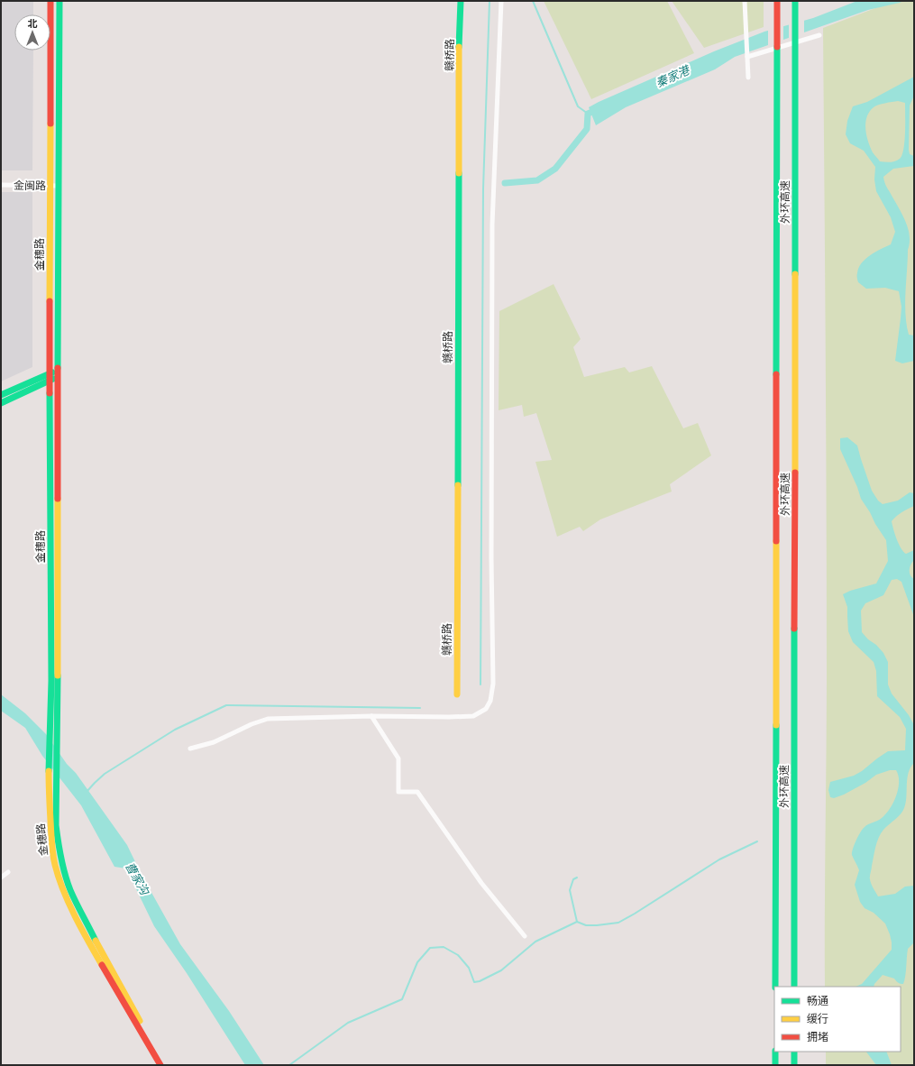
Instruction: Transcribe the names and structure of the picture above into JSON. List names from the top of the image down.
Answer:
{
  "streets": {
    "main road": ["赣桥路", "外环高速", "金穗路"],
    "street": ["金闽路"]
  },
  "crossings": [
    ["金闽路", "金穗路"]
  ],
  "water": ["秦家港", "曹家沟"],
  "legend": ["畅通", "缓行", "拥堵"],
  "north": "top"
}
